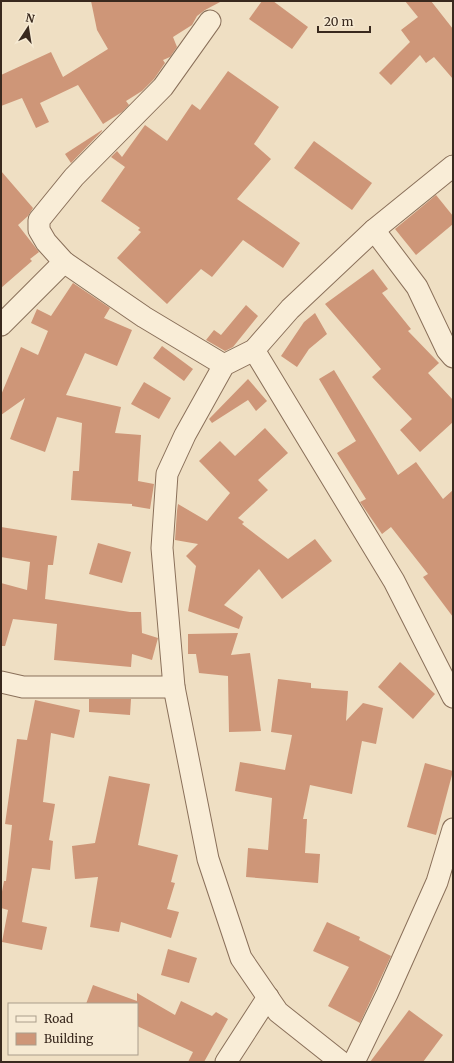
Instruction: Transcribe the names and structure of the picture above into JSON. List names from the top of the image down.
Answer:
{
  "legend": ["Road", "Building"],
  "scale_bar": "20 m",
  "north": "top"
}
